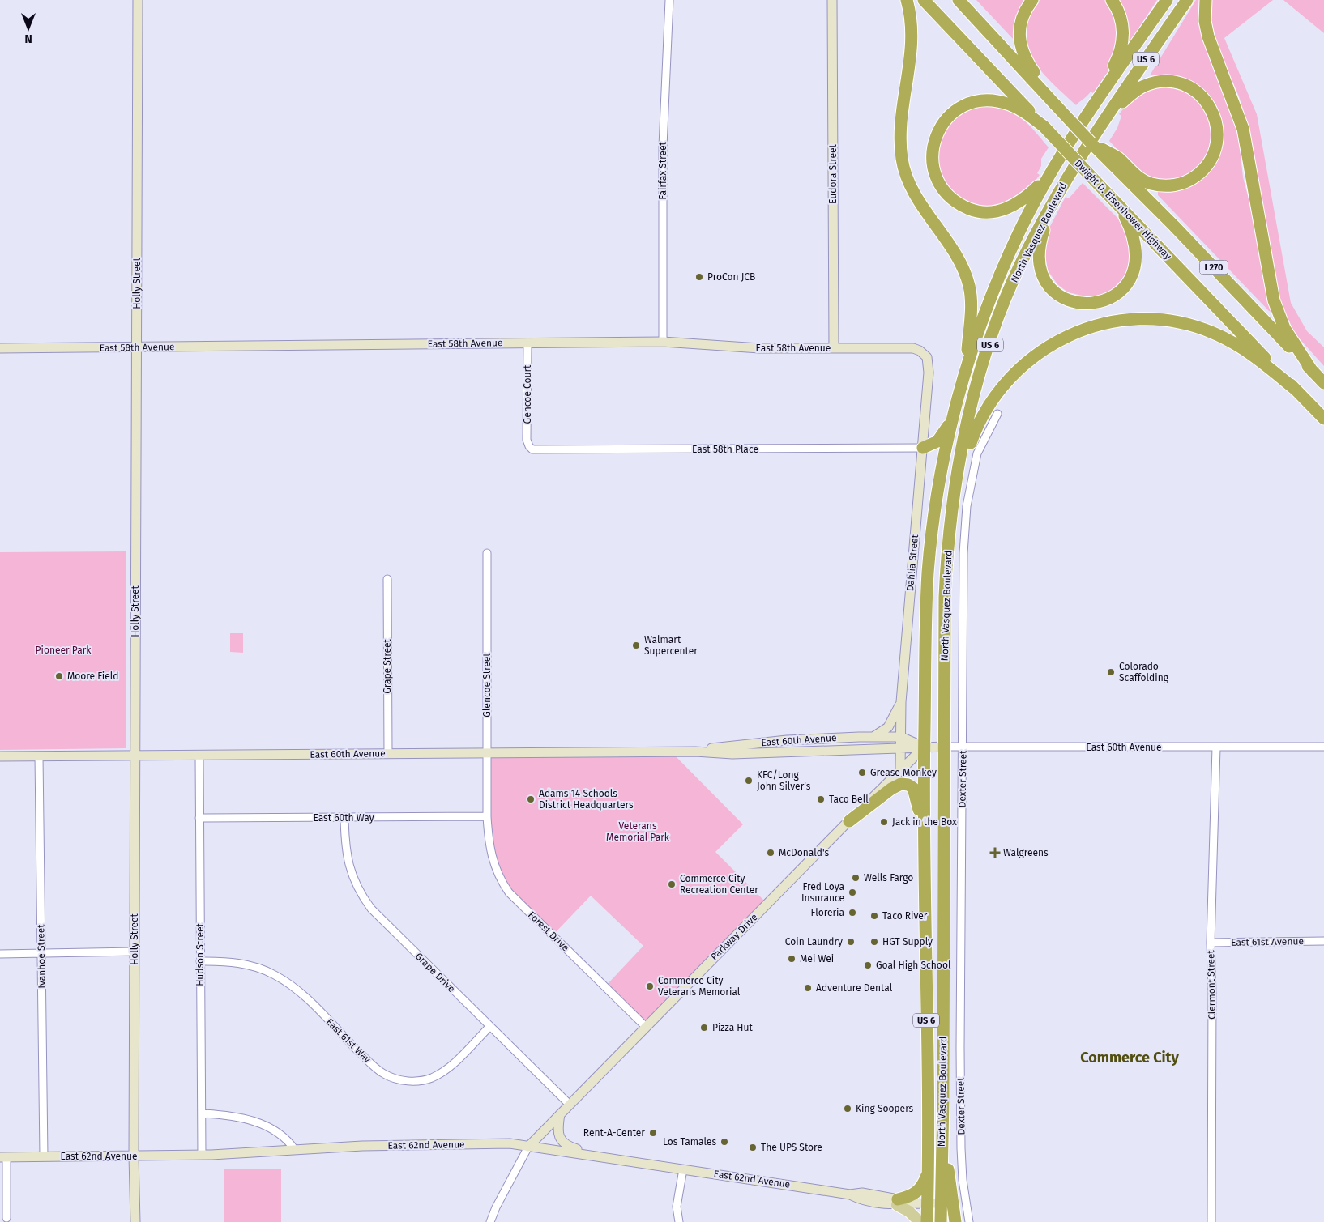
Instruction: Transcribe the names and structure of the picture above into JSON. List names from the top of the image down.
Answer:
{
  "streets": {
    "highway": [
      "US 6",
      "Dwight D. Eisenhower Highway",
      "North Vasquez Boulevard",
      "I 270"
    ],
    "street": [
      "Fairfax Street",
      "Eudora Street",
      "Holly Street",
      "East 58th Avenue",
      "Gencoe Court",
      "East 58th Place",
      "Dahlia Street",
      "Grape Street",
      "Glencoe Street",
      "East 60th Avenue",
      "Dexter Street",
      "East 60th Way",
      "Forest Drive",
      "Parkway Drive",
      "East 61st Avenue",
      "Hudson Street",
      "Ivanhoe Street",
      "Grape Drive",
      "Clermont Street",
      "East 61st Way",
      "East 62nd Avenue"
    ]
  },
  "crossings": [
    ["Fairfax Street", "East 58th Avenue"],
    ["Eudora Street", "East 58th Avenue"],
    ["North Vasquez Boulevard", "East 60th Avenue"],
    ["North Vasquez Boulevard", "Parkway Drive"],
    ["North Vasquez Boulevard", "East 62nd Avenue"],
    ["Holly Street", "East 58th Avenue"],
    ["Holly Street", "East 60th Avenue"],
    ["Holly Street", "East 62nd Avenue"],
    ["East 58th Avenue", "Gencoe Court"],
    ["East 58th Avenue", "Dahlia Street"],
    ["Gencoe Court", "East 58th Place"],
    ["East 58th Place", "Dahlia Street"],
    ["Dahlia Street", "East 60th Avenue"],
    ["Dahlia Street", "Parkway Drive"],
    ["Grape Street", "East 60th Avenue"],
    ["Glencoe Street", "East 60th Avenue"],
    ["Glencoe Street", "East 60th Way"],
    ["Glencoe Street", "Forest Drive"],
    ["East 60th Avenue", "Dexter Street"],
    ["East 60th Avenue", "Parkway Drive"],
    ["East 60th Avenue", "Hudson Street"],
    ["East 60th Avenue", "Ivanhoe Street"],
    ["East 60th Avenue", "Clermont Street"],
    ["East 60th Way", "Forest Drive"],
    ["East 60th Way", "Hudson Street"],
    ["East 60th Way", "Grape Drive"],
    ["Forest Drive", "Parkway Drive"],
    ["Parkway Drive", "Grape Drive"],
    ["Parkway Drive", "East 62nd Avenue"],
    ["East 61st Avenue", "Clermont Street"],
    ["Hudson Street", "East 61st Way"],
    ["Hudson Street", "East 62nd Avenue"],
    ["Ivanhoe Street", "East 62nd Avenue"],
    ["Grape Drive", "East 61st Way"]
  ],
  "districts": ["Commerce City"],
  "parks": ["Pioneer Park", "Veterans Memorial Park"],
  "places": {
    "other": [
      "ProCon JCB",
      "Walmart Supercenter",
      "Colorado Scaffolding",
      "Moore Field",
      "Grease Monkey",
      "KFC/Long John Silver's",
      "Adams 14 Schools District Headquarters",
      "Taco Bell",
      "Jack in the Box",
      "McDonald's",
      "Wells Fargo",
      "Commerce City Recreation Center",
      "Fred Loya Insurance",
      "Floreria",
      "Taco River",
      "Coin Laundry",
      "HGT Supply",
      "Mei Wei",
      "Goal High School",
      "Commerce City Veterans Memorial",
      "Adventure Dental",
      "Pizza Hut",
      "King Soopers",
      "Rent-A-Center",
      "Los Tamales",
      "The UPS Store"
    ],
    "health": ["Walgreens"]
  },
  "north": "bottom"
}
